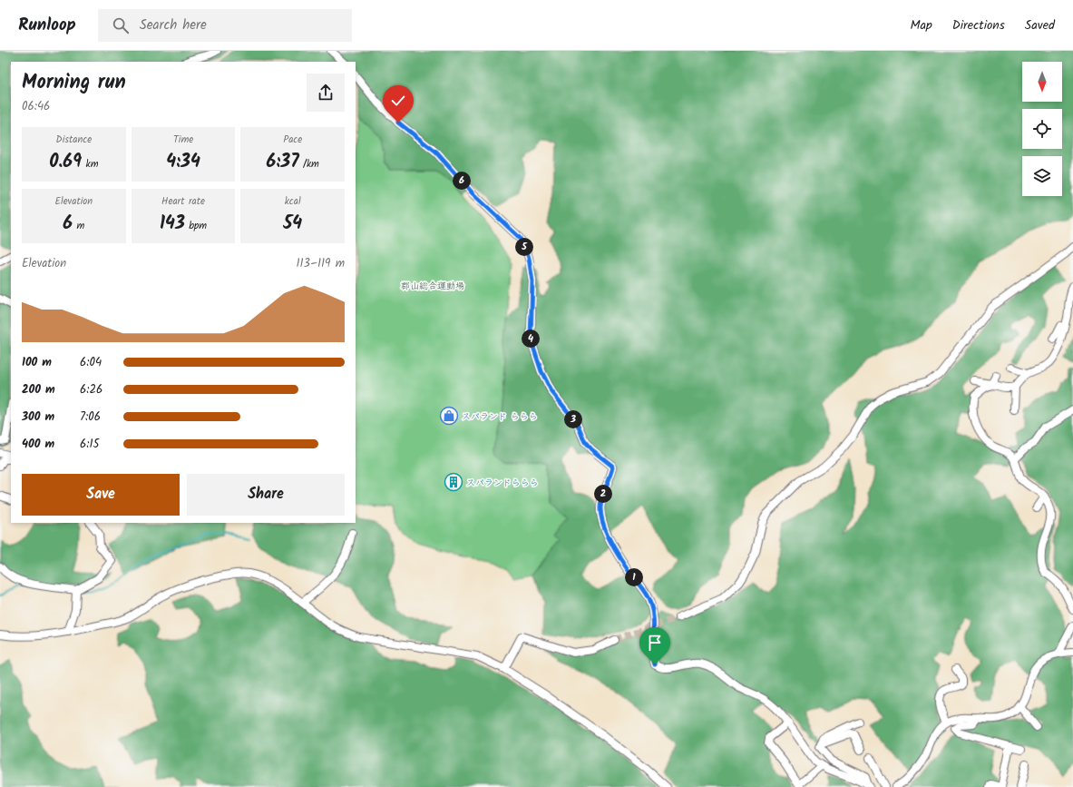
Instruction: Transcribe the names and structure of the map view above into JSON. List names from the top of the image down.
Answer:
{
  "parks": ["郡山総合運動場"],
  "places": {
    "shop": ["スパランド ららら"],
    "building": ["スパランドららら"]
  },
  "north": "bottom",
  "page": {
    "header": "Runloop",
    "search": "Search here",
    "nav": ["Map", "Directions", "Saved"],
    "heading": ["Morning run", "06:46"],
    "stats": [
      ["Distance", "0.69 km"],
      ["Time", "4:34"],
      ["Pace", "6:37 /km"],
      ["Elevation", "6 m"],
      ["Heart rate", "143 bpm"],
      ["kcal", "54"]
    ],
    "pins": [
      "6",
      "5",
      "4",
      "3",
      "2",
      "1"
    ],
    "chart": ["Elevation", "113–119 m"],
    "list": [
      {
        "name": "100 m",
        "note": "6:04"
      },
      {
        "name": "200 m",
        "note": "6:26"
      },
      {
        "name": "300 m",
        "note": "7:06"
      },
      {
        "name": "400 m",
        "note": "6:15"
      }
    ],
    "buttons": ["Save", "Share"]
  }
}
